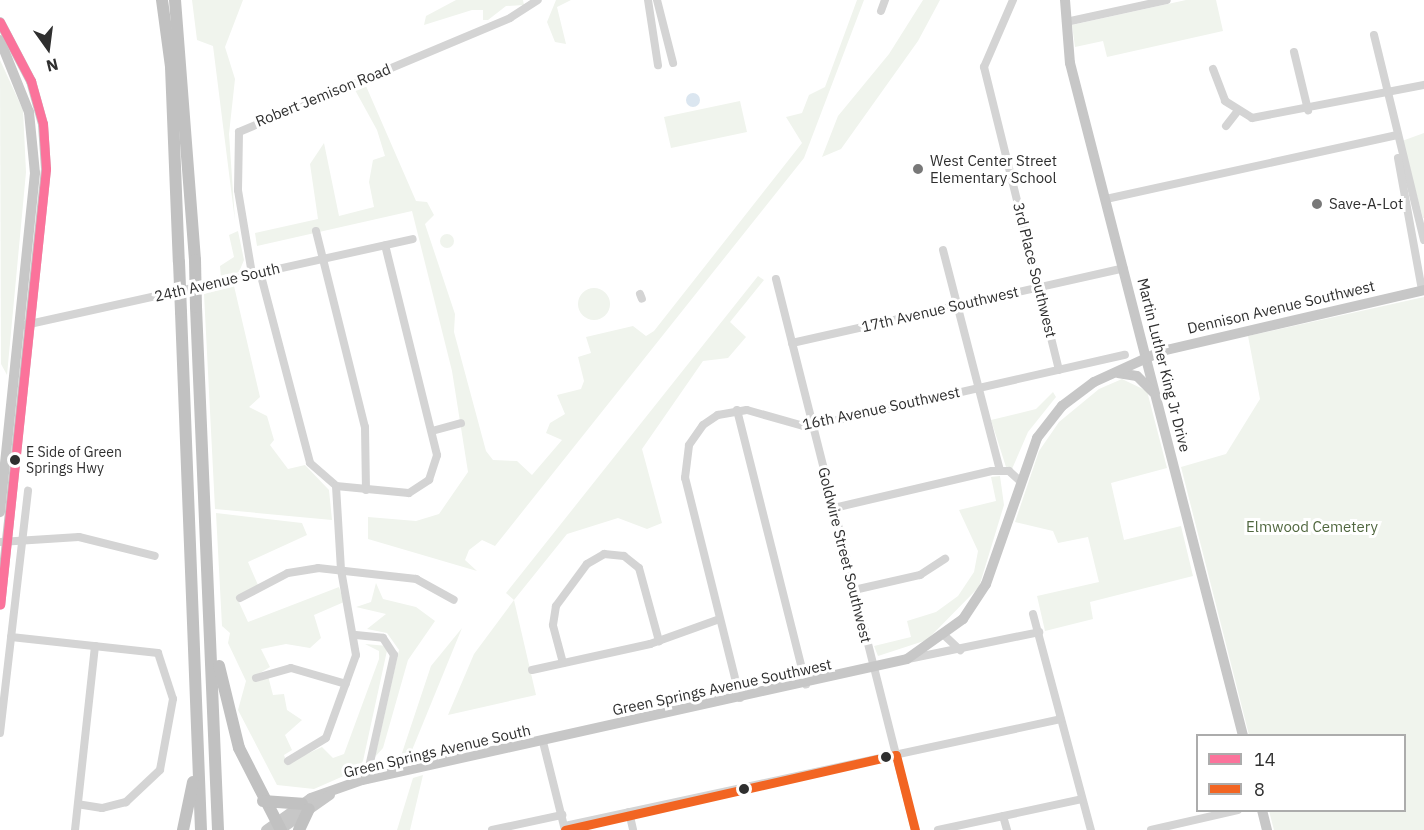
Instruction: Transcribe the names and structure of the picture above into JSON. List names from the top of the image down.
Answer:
{
  "streets": {
    "main road": [
      "Dennison Avenue Southwest",
      "Martin Luther King Jr Drive",
      "Green Springs Avenue Southwest",
      "Green Springs Avenue South"
    ],
    "street": [
      "Robert Jemison Road",
      "3rd Place Southwest",
      "24th Avenue South",
      "17th Avenue Southwest",
      "16th Avenue Southwest",
      "Goldwire Street Southwest"
    ]
  },
  "crossings": [
    ["Robert Jemison Road", "24th Avenue South"],
    ["3rd Place Southwest", "17th Avenue Southwest"],
    ["3rd Place Southwest", "16th Avenue Southwest"],
    ["Dennison Avenue Southwest", "Martin Luther King Jr Drive"],
    ["Dennison Avenue Southwest", "Green Springs Avenue Southwest"],
    ["17th Avenue Southwest", "Martin Luther King Jr Drive"],
    ["17th Avenue Southwest", "Goldwire Street Southwest"],
    ["16th Avenue Southwest", "Goldwire Street Southwest"],
    ["Goldwire Street Southwest", "Green Springs Avenue Southwest"],
    ["Green Springs Avenue Southwest", "Green Springs Avenue South"]
  ],
  "parks": ["Elmwood Cemetery"],
  "places": ["West Center Street Elementary School", "Save-A-Lot", "E Side of Green Springs Hwy"],
  "lines": ["transit line 14", "transit line 8"],
  "legend": ["14", "8"],
  "north": "bottom"
}
